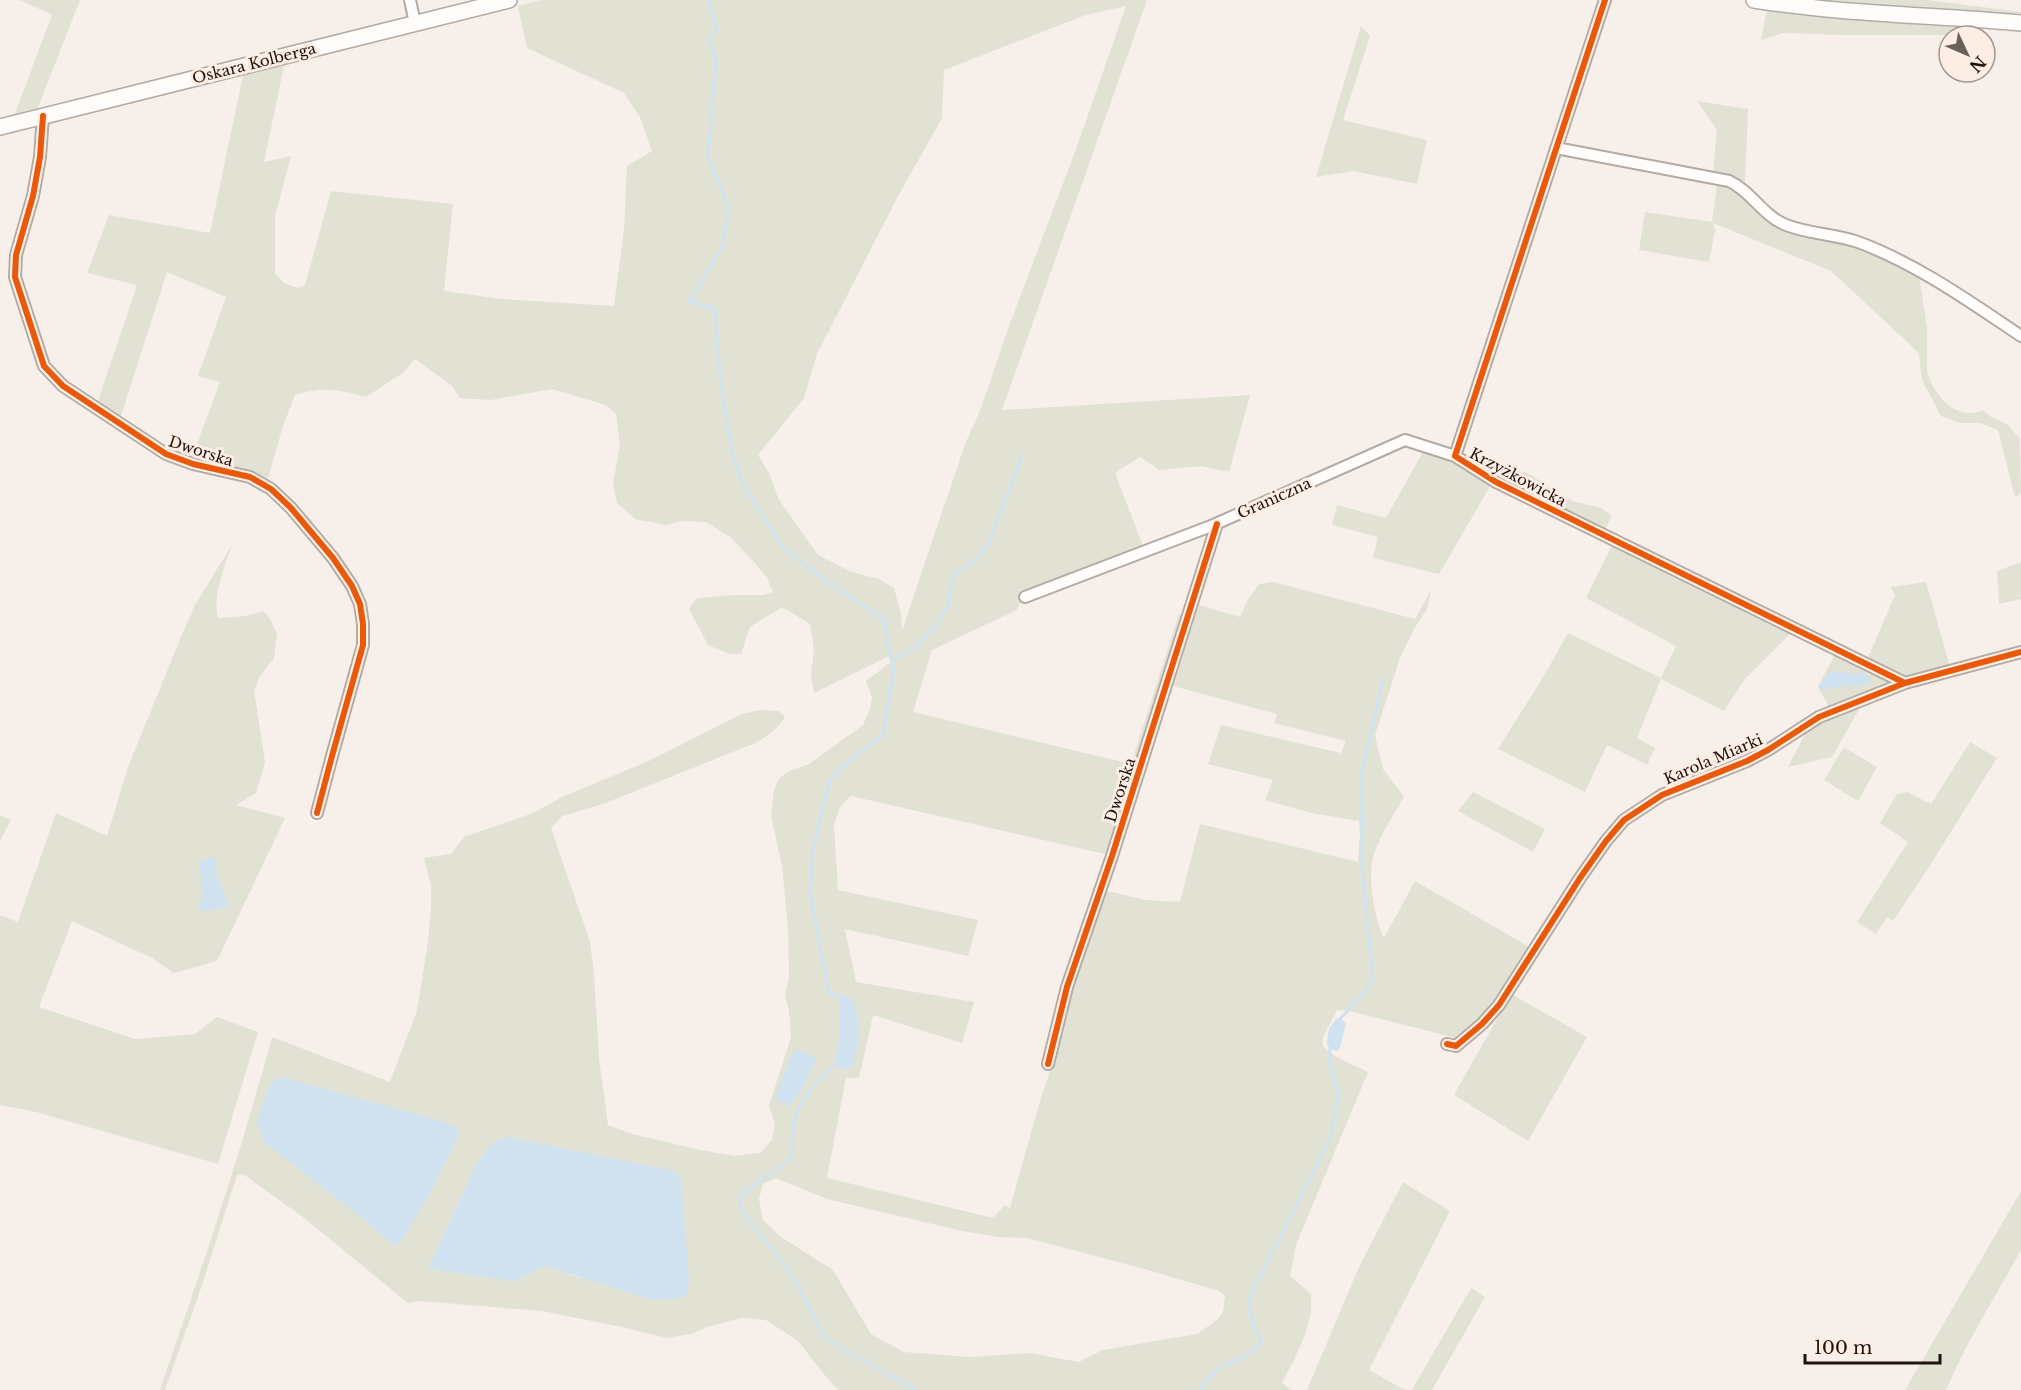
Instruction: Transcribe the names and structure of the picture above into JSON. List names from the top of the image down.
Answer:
{
  "streets": {
    "main road": ["Oskara Kolberga"],
    "street": [
      "Dworska",
      "Krzyżkowicka",
      "Graniczna",
      "Karola Miarki"
    ]
  },
  "crossings": [
    ["Oskara Kolberga", "Dworska"],
    ["Dworska", "Graniczna"],
    ["Krzyżkowicka", "Graniczna"],
    ["Krzyżkowicka", "Karola Miarki"]
  ],
  "scale_bar": "100 m",
  "north": "bottom right"
}
